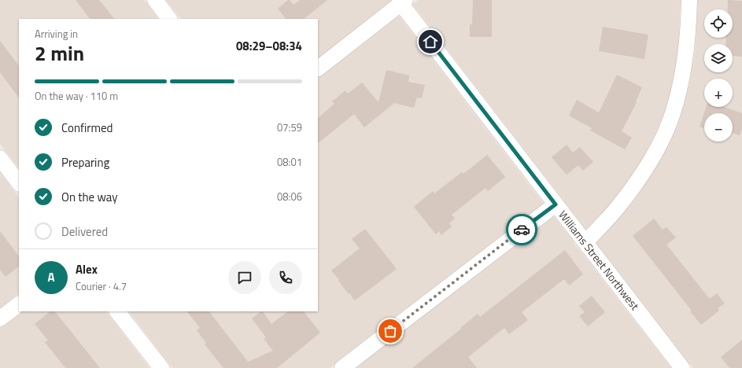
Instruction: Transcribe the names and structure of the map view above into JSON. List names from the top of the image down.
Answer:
{
  "streets": {
    "street": ["Williams Street Northwest"]
  },
  "page": {
    "map_buttons": ["+", "−"],
    "heading": ["2 min", "Arriving in", "08:29–08:34"],
    "panel": ["Alex", "Courier · 4.7"],
    "bar": "On the way · 110 m",
    "list": [
      ["Confirmed", "07:59"],
      ["Preparing", "08:01"],
      ["On the way", "08:06"],
      "Delivered"
    ],
    "round": "A"
  }
}
